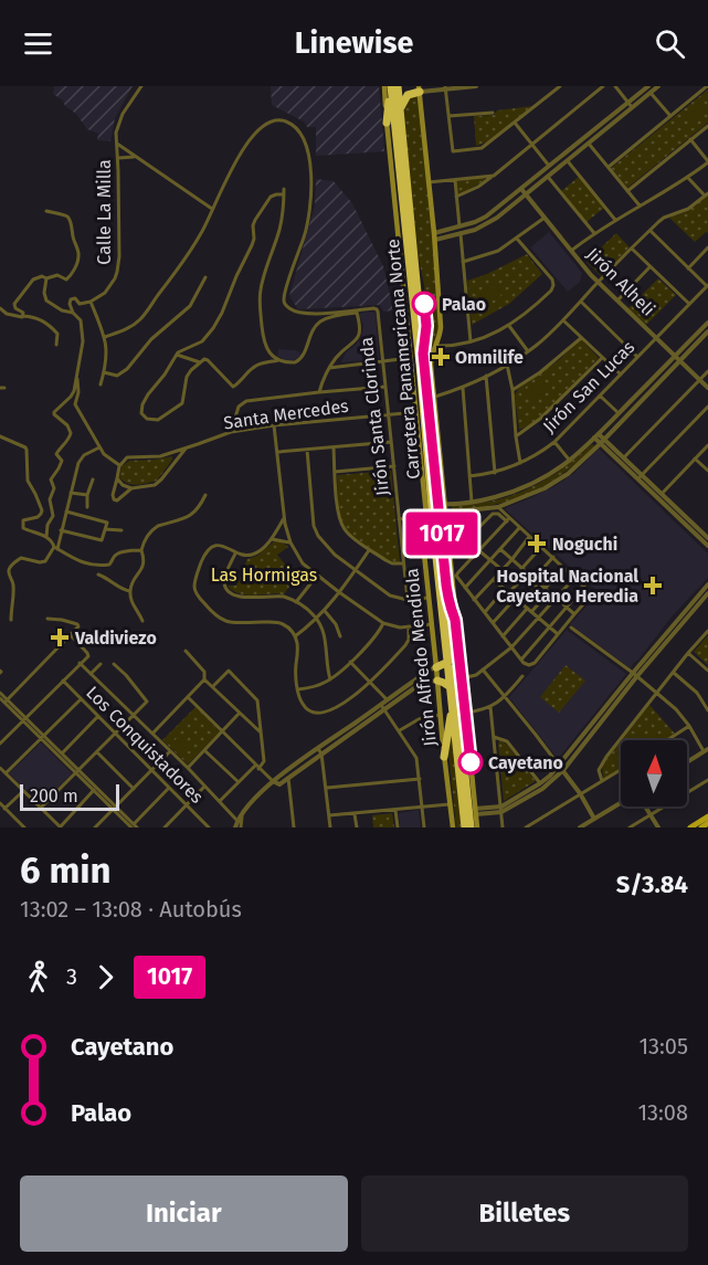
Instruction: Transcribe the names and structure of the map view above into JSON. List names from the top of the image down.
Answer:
{
  "streets": {
    "highway": ["Carretera Panamericana Norte"],
    "main road": ["Jirón Alfredo Mendiola"],
    "street": [
      "Calle La Milla",
      "Jirón Alheli",
      "Jirón San Lucas",
      "Santa Mercedes",
      "Jirón Santa Clorinda",
      "Los Conquistadores"
    ]
  },
  "crossings": [
    ["Jirón Alheli", "Jirón San Lucas"],
    ["Carretera Panamericana Norte", "Santa Mercedes"],
    ["Carretera Panamericana Norte", "Jirón Alfredo Mendiola"],
    ["Santa Mercedes", "Jirón Santa Clorinda"],
    ["Santa Mercedes", "Jirón Alfredo Mendiola"]
  ],
  "parks": ["Las Hormigas"],
  "places": {
    "other": ["Palao", "Cayetano"],
    "health": [
      "Omnilife",
      "Noguchi",
      "Hospital Nacional Cayetano Heredia",
      "Valdiviezo"
    ]
  },
  "lines": ["bus line 1017"],
  "scale_bar": "200 m",
  "north": "top",
  "page": {
    "header": "Linewise",
    "on_map": "1017",
    "scale": "200 m",
    "heading": ["6 min", "13:02 – 13:08 · Autobús", "S/3.84"],
    "legs": ["3", "1017"],
    "list": [
      {
        "name": "Cayetano",
        "value": "13:05"
      },
      {
        "name": "Palao",
        "value": "13:08"
      }
    ],
    "buttons": ["Iniciar", "Billetes"]
  }
}
